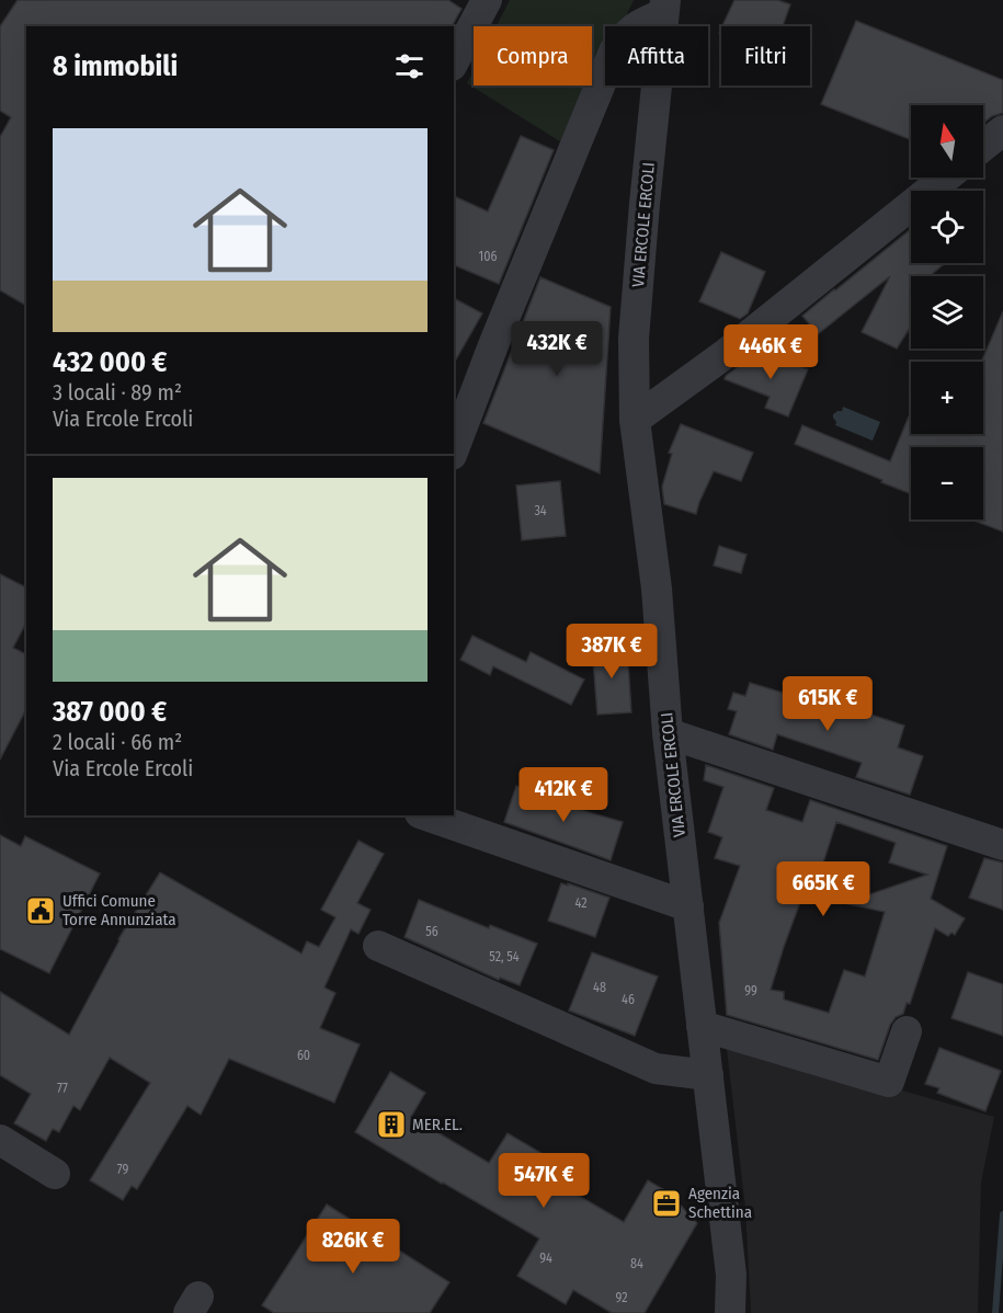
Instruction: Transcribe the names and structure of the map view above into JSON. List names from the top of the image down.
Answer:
{
  "streets": {
    "street": ["VIA ERCOLE ERCOLI"]
  },
  "places": {
    "public building": ["Uffici Comune Torre Annunziata"],
    "building": ["MER.EL."],
    "office": ["Agenzia Schettina"]
  },
  "house_numbers": [
    "106",
    "34",
    "42",
    "56",
    "52, 54",
    "48",
    "99",
    "46",
    "60",
    "77",
    "79",
    "94",
    "84",
    "92"
  ],
  "north": "top",
  "page": {
    "chip": ["Compra", "Affitta", "Filtri"],
    "heading": "8 immobili",
    "map_buttons": ["+", "−"],
    "list": [
      {
        "name": "432 000 €",
        "note": "3 locali · 89 m² · Via Ercole Ercoli"
      },
      {
        "name": "387 000 €",
        "note": "2 locali · 66 m² · Via Ercole Ercoli"
      }
    ],
    "price": [
      "432K €",
      "446K €",
      "387K €",
      "615K €",
      "412K €",
      "665K €",
      "547K €",
      "826K €"
    ]
  }
}
